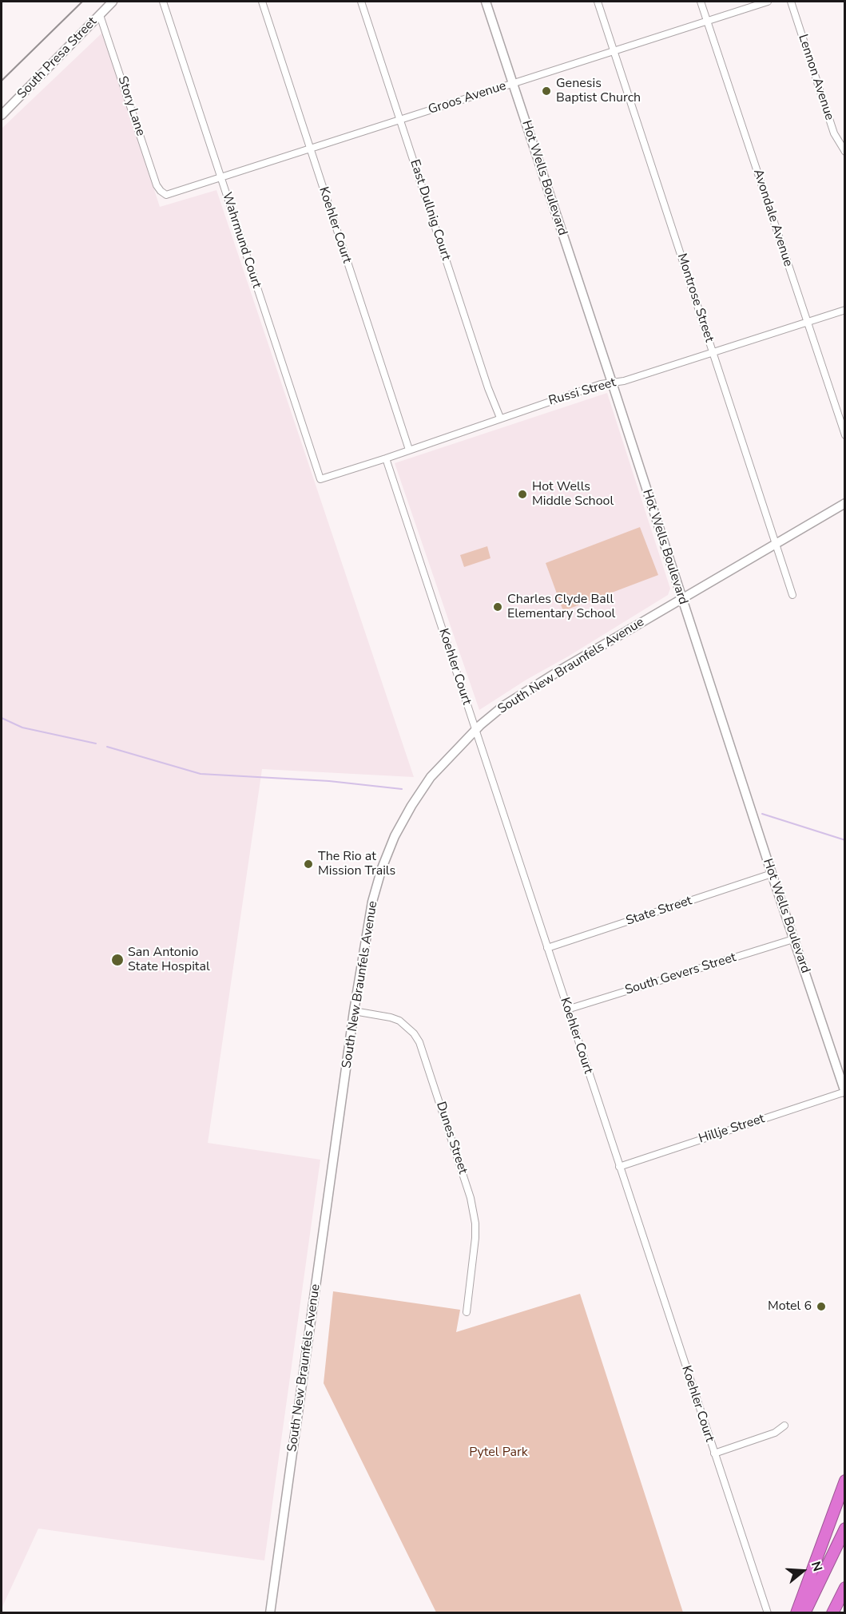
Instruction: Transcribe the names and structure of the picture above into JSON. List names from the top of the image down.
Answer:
{
  "streets": {
    "main road": ["South Presa Street", "Hot Wells Boulevard", "South New Braunfels Avenue"],
    "street": [
      "Lennon Avenue",
      "Groos Avenue",
      "Story Lane",
      "East Dullnig Court",
      "Avondale Avenue",
      "Koehler Court",
      "Wahrmund Court",
      "Montrose Street",
      "Russi Street",
      "State Street",
      "South Gevers Street",
      "Hillje Street",
      "Dunes Street"
    ]
  },
  "crossings": [
    ["South Presa Street", "Story Lane"],
    ["Groos Avenue", "Story Lane"],
    ["Groos Avenue", "Hot Wells Boulevard"],
    ["Groos Avenue", "East Dullnig Court"],
    ["Groos Avenue", "Avondale Avenue"],
    ["Groos Avenue", "Koehler Court"],
    ["Groos Avenue", "Wahrmund Court"],
    ["Groos Avenue", "Montrose Street"],
    ["Hot Wells Boulevard", "Russi Street"],
    ["Hot Wells Boulevard", "South New Braunfels Avenue"],
    ["Hot Wells Boulevard", "State Street"],
    ["Hot Wells Boulevard", "South Gevers Street"],
    ["Hot Wells Boulevard", "Hillje Street"],
    ["East Dullnig Court", "Russi Street"],
    ["Avondale Avenue", "Russi Street"],
    ["Koehler Court", "Russi Street"],
    ["Koehler Court", "South New Braunfels Avenue"],
    ["Koehler Court", "State Street"],
    ["Koehler Court", "South Gevers Street"],
    ["Koehler Court", "Hillje Street"],
    ["Wahrmund Court", "Russi Street"],
    ["Montrose Street", "Russi Street"],
    ["Montrose Street", "South New Braunfels Avenue"],
    ["South New Braunfels Avenue", "Dunes Street"]
  ],
  "parks": ["Pytel Park"],
  "places": [
    "Genesis Baptist Church",
    "Hot Wells Middle School",
    "Charles Clyde Ball Elementary School",
    "The Rio at Mission Trails",
    "San Antonio State Hospital",
    "Motel 6"
  ],
  "north": "right"
}
